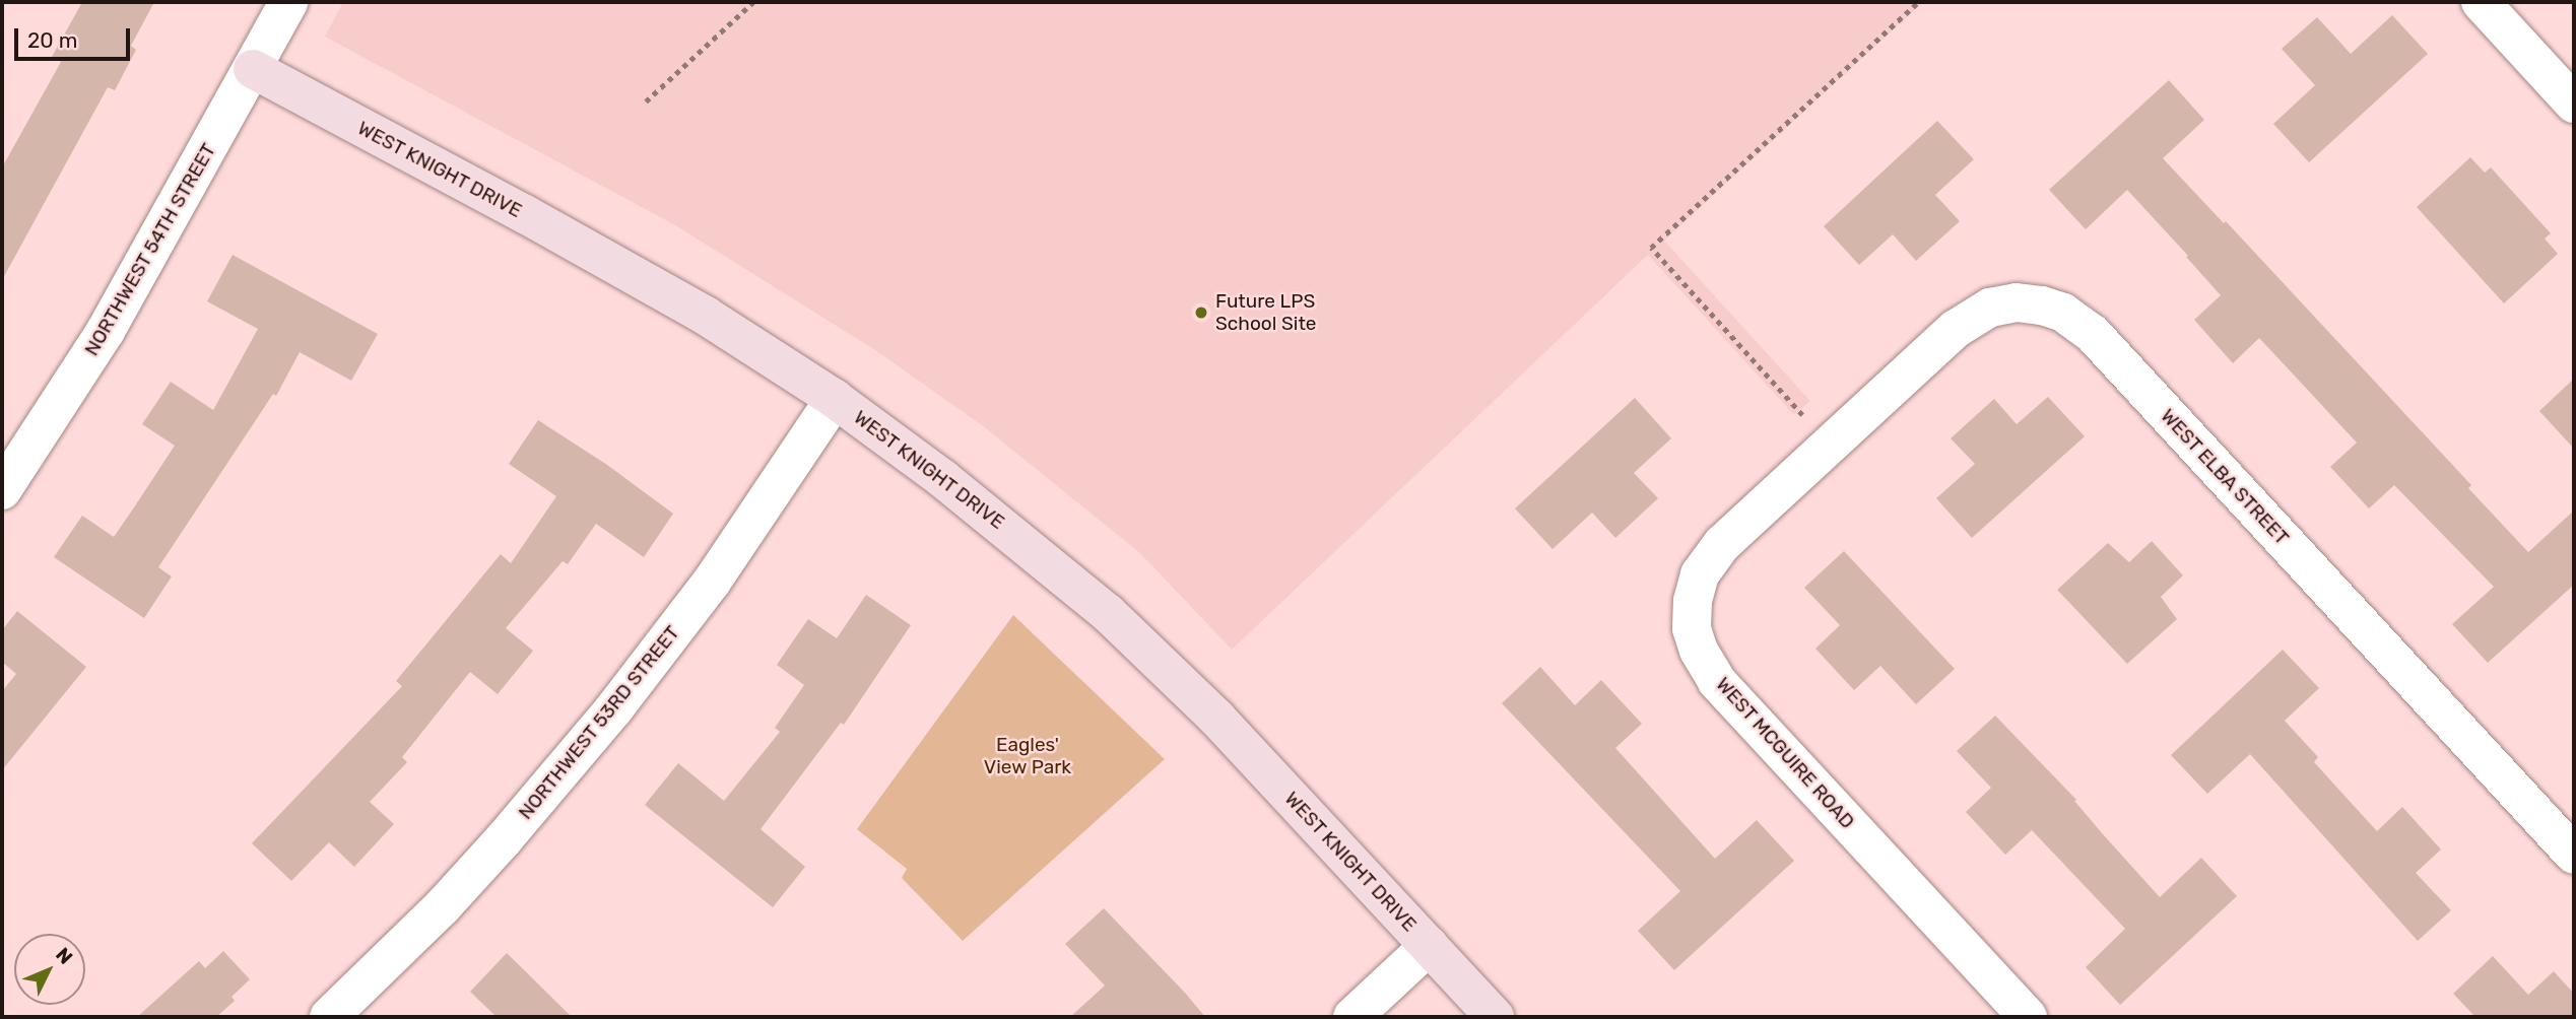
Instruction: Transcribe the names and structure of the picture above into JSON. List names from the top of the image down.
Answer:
{
  "streets": {
    "street": [
      "WEST KNIGHT DRIVE",
      "NORTHWEST 54TH STREET",
      "WEST ELBA STREET",
      "NORTHWEST 53RD STREET",
      "WEST MCGUIRE ROAD"
    ]
  },
  "crossings": [
    ["WEST KNIGHT DRIVE", "NORTHWEST 54TH STREET"],
    ["WEST KNIGHT DRIVE", "NORTHWEST 53RD STREET"],
    ["WEST ELBA STREET", "WEST MCGUIRE ROAD"]
  ],
  "parks": ["Eagles' View Park"],
  "places": ["Future LPS School Site"],
  "scale_bar": "20 m",
  "north": "top right"
}
